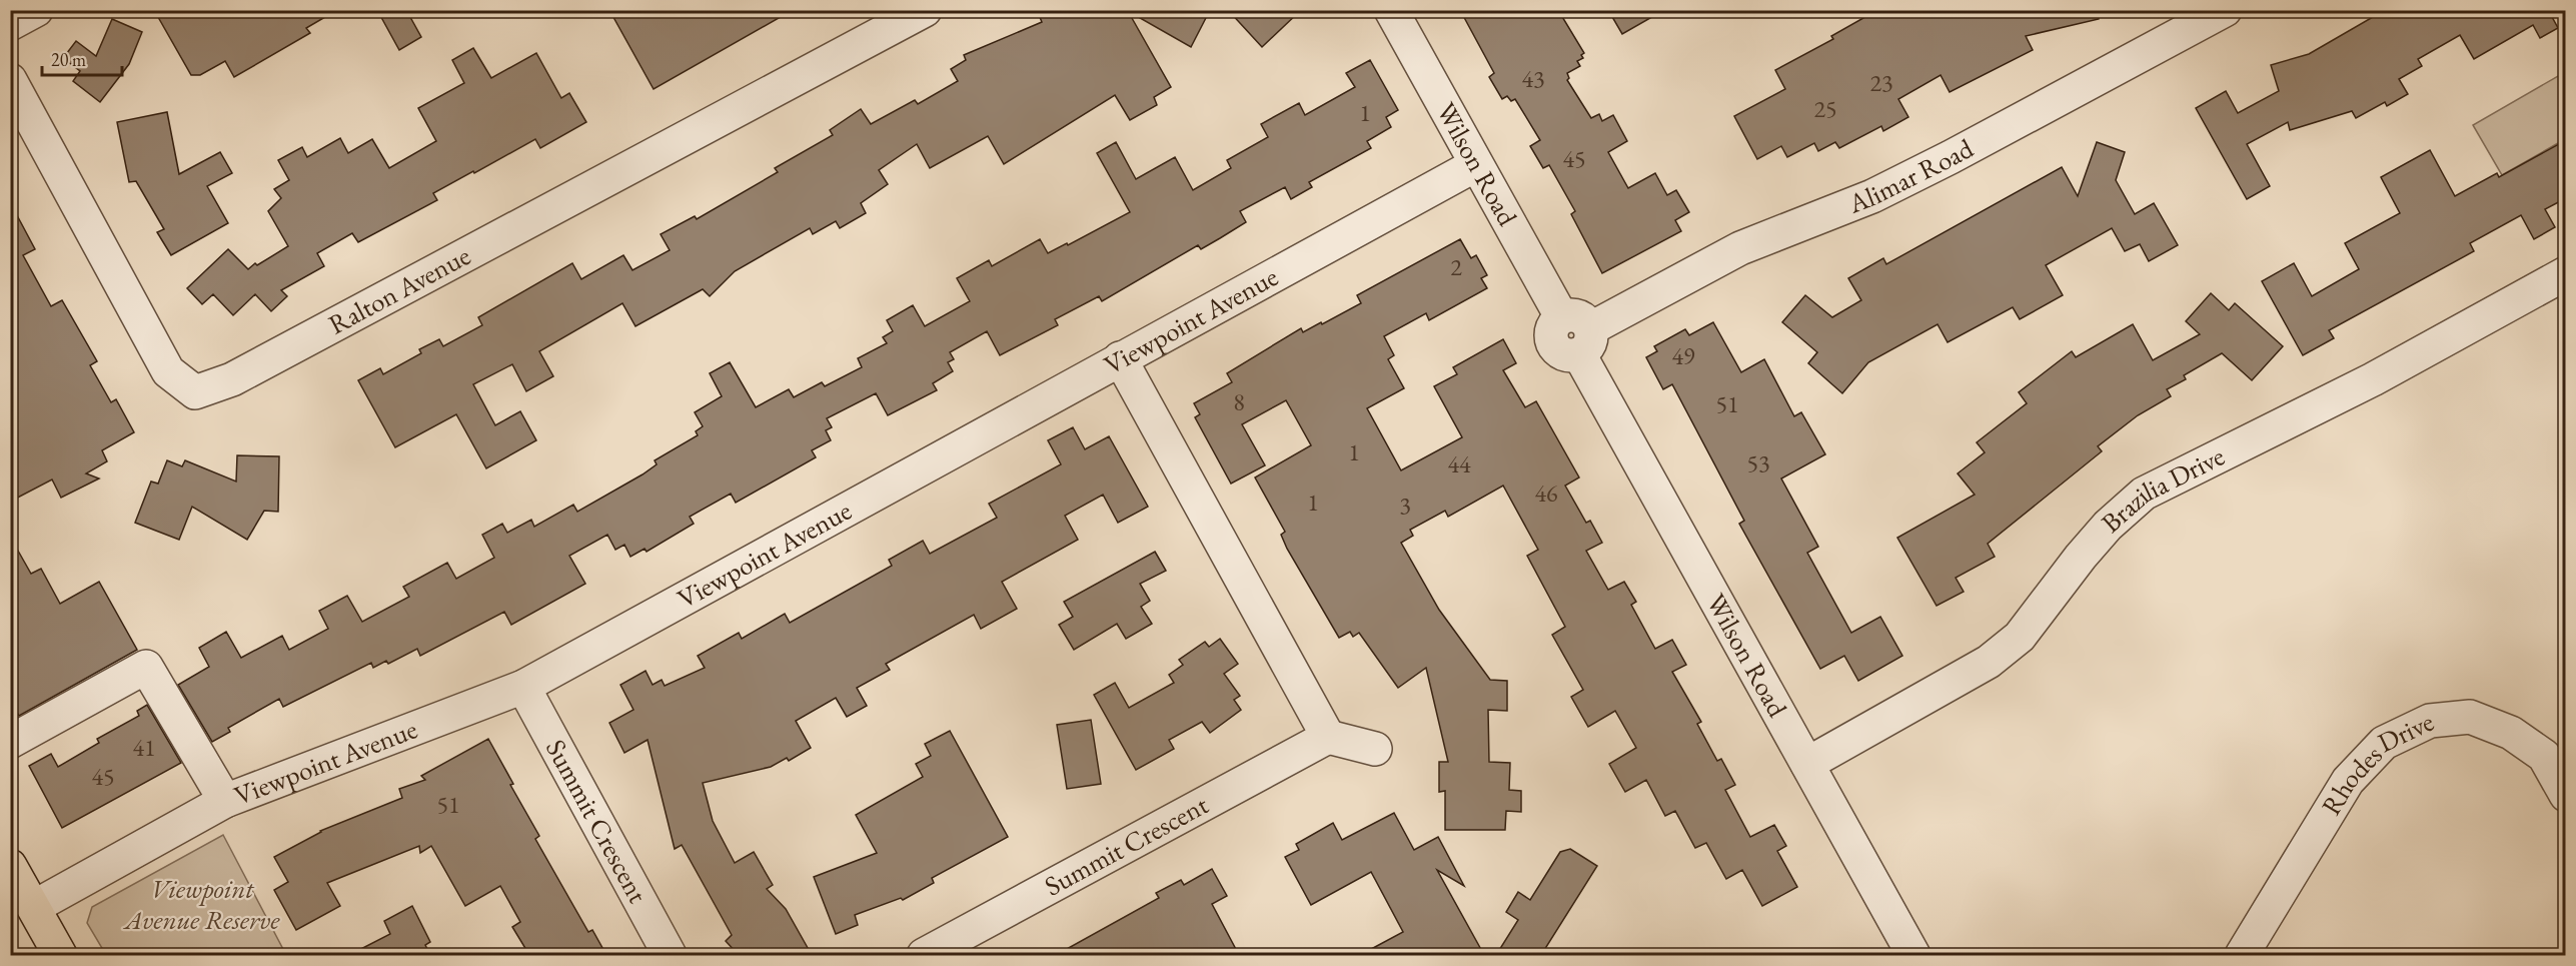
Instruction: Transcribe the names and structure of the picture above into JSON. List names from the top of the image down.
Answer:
{
  "streets": {
    "street": [
      "Wilson Road",
      "Alimar Road",
      "Ralton Avenue",
      "Viewpoint Avenue",
      "Brazilia Drive",
      "Rhodes Drive",
      "Summit Crescent"
    ]
  },
  "crossings": [
    ["Wilson Road", "Alimar Road"],
    ["Wilson Road", "Viewpoint Avenue"],
    ["Wilson Road", "Brazilia Drive"],
    ["Viewpoint Avenue", "Summit Crescent"]
  ],
  "parks": ["Viewpoint Avenue Reserve"],
  "house_numbers": [
    "43",
    "23",
    "25",
    "1",
    "45",
    "2",
    "49",
    "8",
    "51",
    "1",
    "53",
    "44",
    "46",
    "1",
    "3",
    "41",
    "45",
    "51"
  ],
  "scale_bar": "20 m"
}
